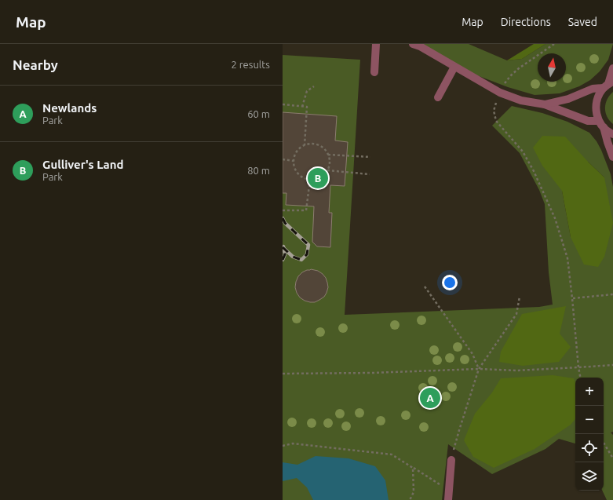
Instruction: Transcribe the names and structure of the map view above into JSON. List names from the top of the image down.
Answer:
{
  "north": "top",
  "page": {
    "header": "Map",
    "nav": ["Map", "Directions", "Saved"],
    "heading": ["Nearby", "2 results"],
    "list": [
      {
        "mark": "A",
        "name": "Newlands",
        "note": "Park",
        "value": "60 m"
      },
      {
        "mark": "B",
        "name": "Gulliver's Land",
        "note": "Park",
        "value": "80 m"
      }
    ],
    "pins": ["B", "A"],
    "map_buttons": ["+", "−"]
  }
}
